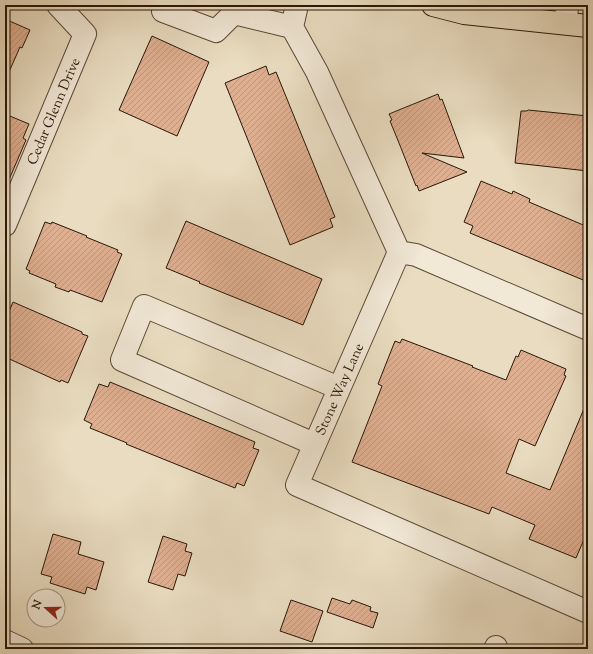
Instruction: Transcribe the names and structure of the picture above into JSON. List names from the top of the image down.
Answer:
{
  "streets": {
    "street": ["Cedar Glenn Drive", "Stone Way Lane"]
  },
  "north": "left"
}
